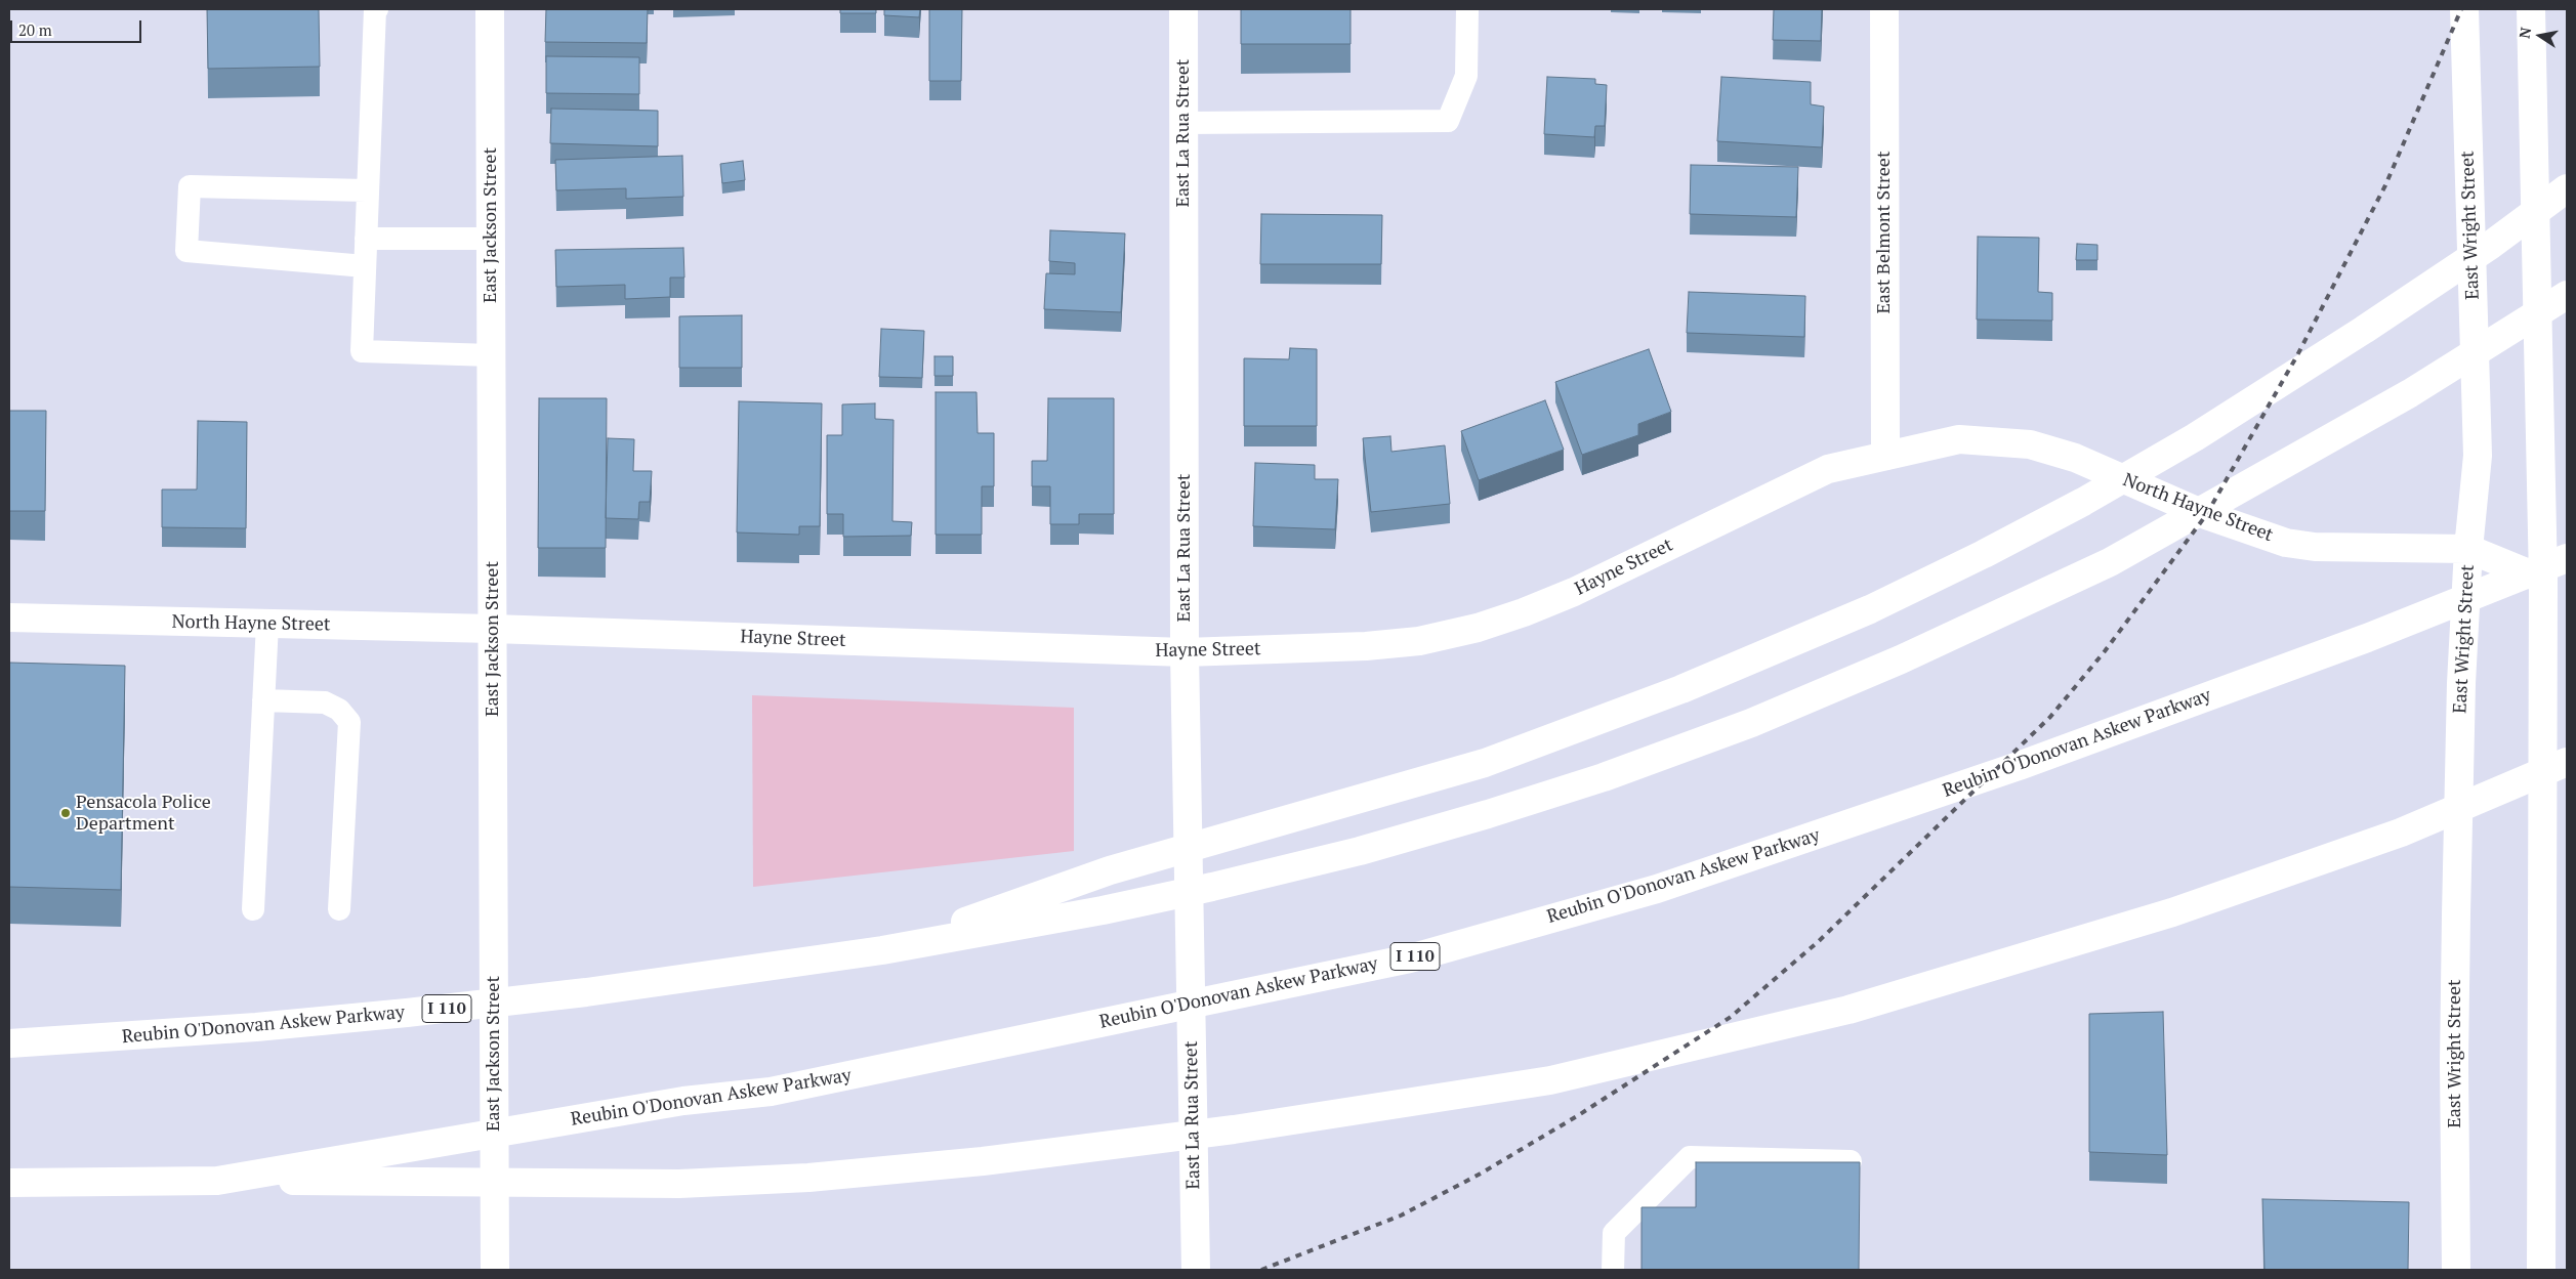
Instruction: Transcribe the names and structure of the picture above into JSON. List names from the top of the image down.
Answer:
{
  "streets": {
    "main road": [
      "East La Rua Street",
      "East Jackson Street",
      "East Wright Street",
      "East Belmont Street",
      "North Hayne Street",
      "Hayne Street",
      "Reubin O'Donovan Askew Parkway",
      "I 110"
    ]
  },
  "crossings": [
    ["East La Rua Street", "Hayne Street"],
    ["East Jackson Street", "North Hayne Street"],
    ["East Jackson Street", "Hayne Street"],
    ["East Wright Street", "North Hayne Street"],
    ["East Belmont Street", "North Hayne Street"],
    ["East Belmont Street", "Hayne Street"],
    ["North Hayne Street", "Hayne Street"]
  ],
  "places": ["Pensacola Police Department"],
  "scale_bar": "20 m",
  "north": "left"
}
